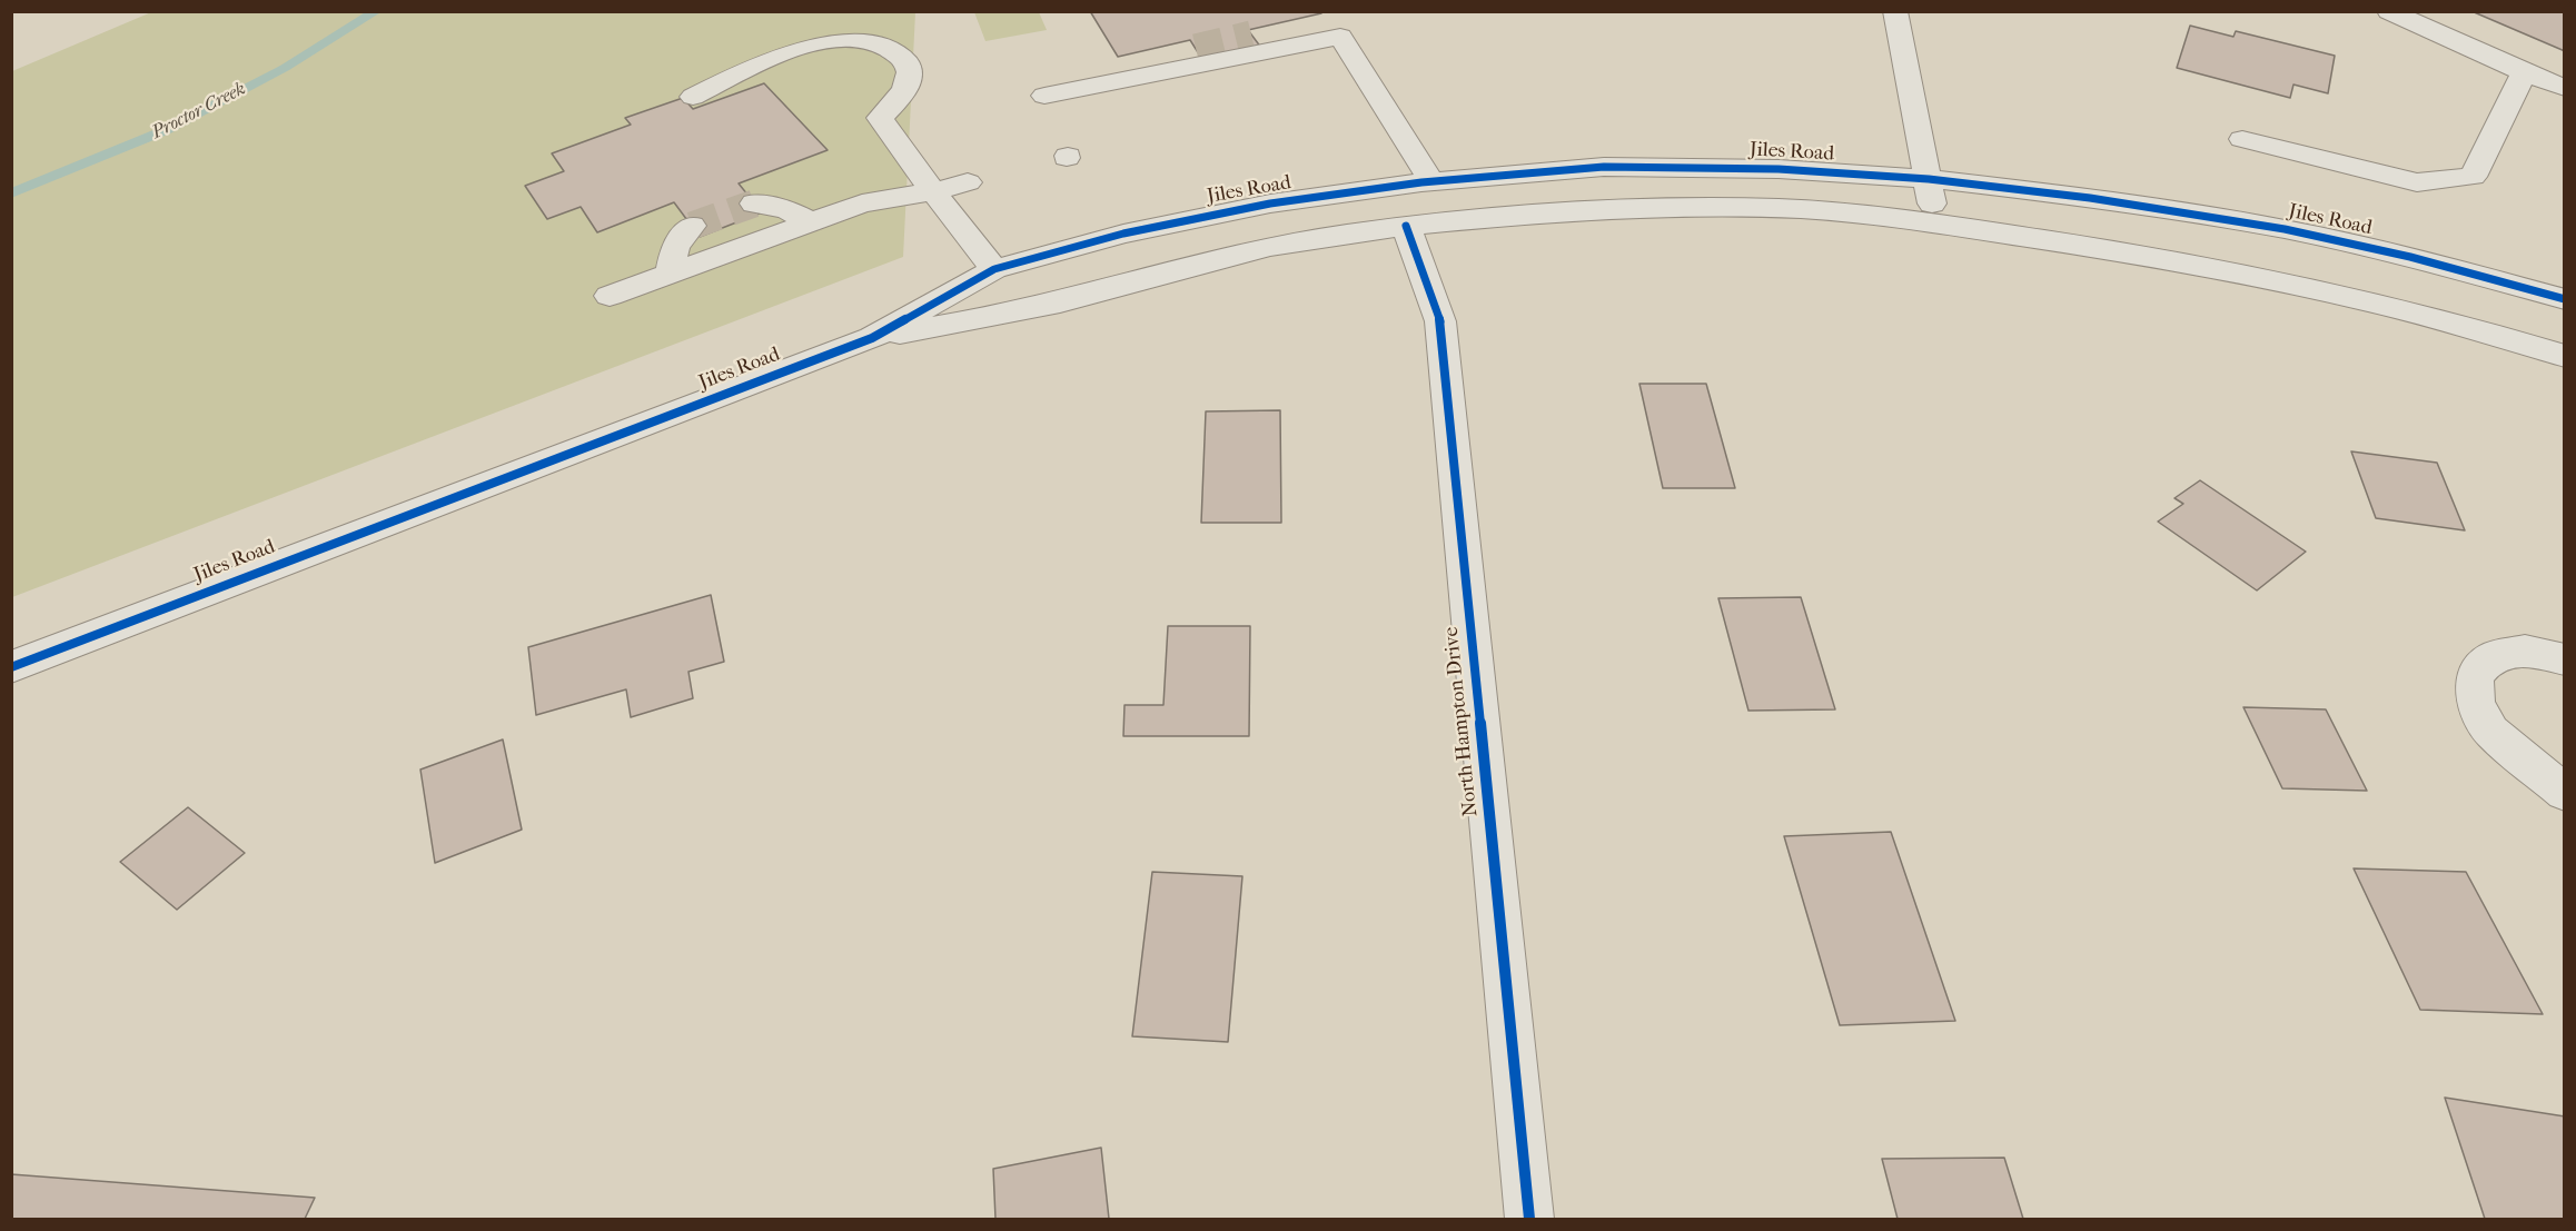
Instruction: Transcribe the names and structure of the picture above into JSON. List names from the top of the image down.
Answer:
{
  "streets": {
    "street": ["Jiles Road", "North Hampton Drive"]
  },
  "crossings": [
    ["Jiles Road", "North Hampton Drive"]
  ],
  "water": ["Proctor Creek"]
}
